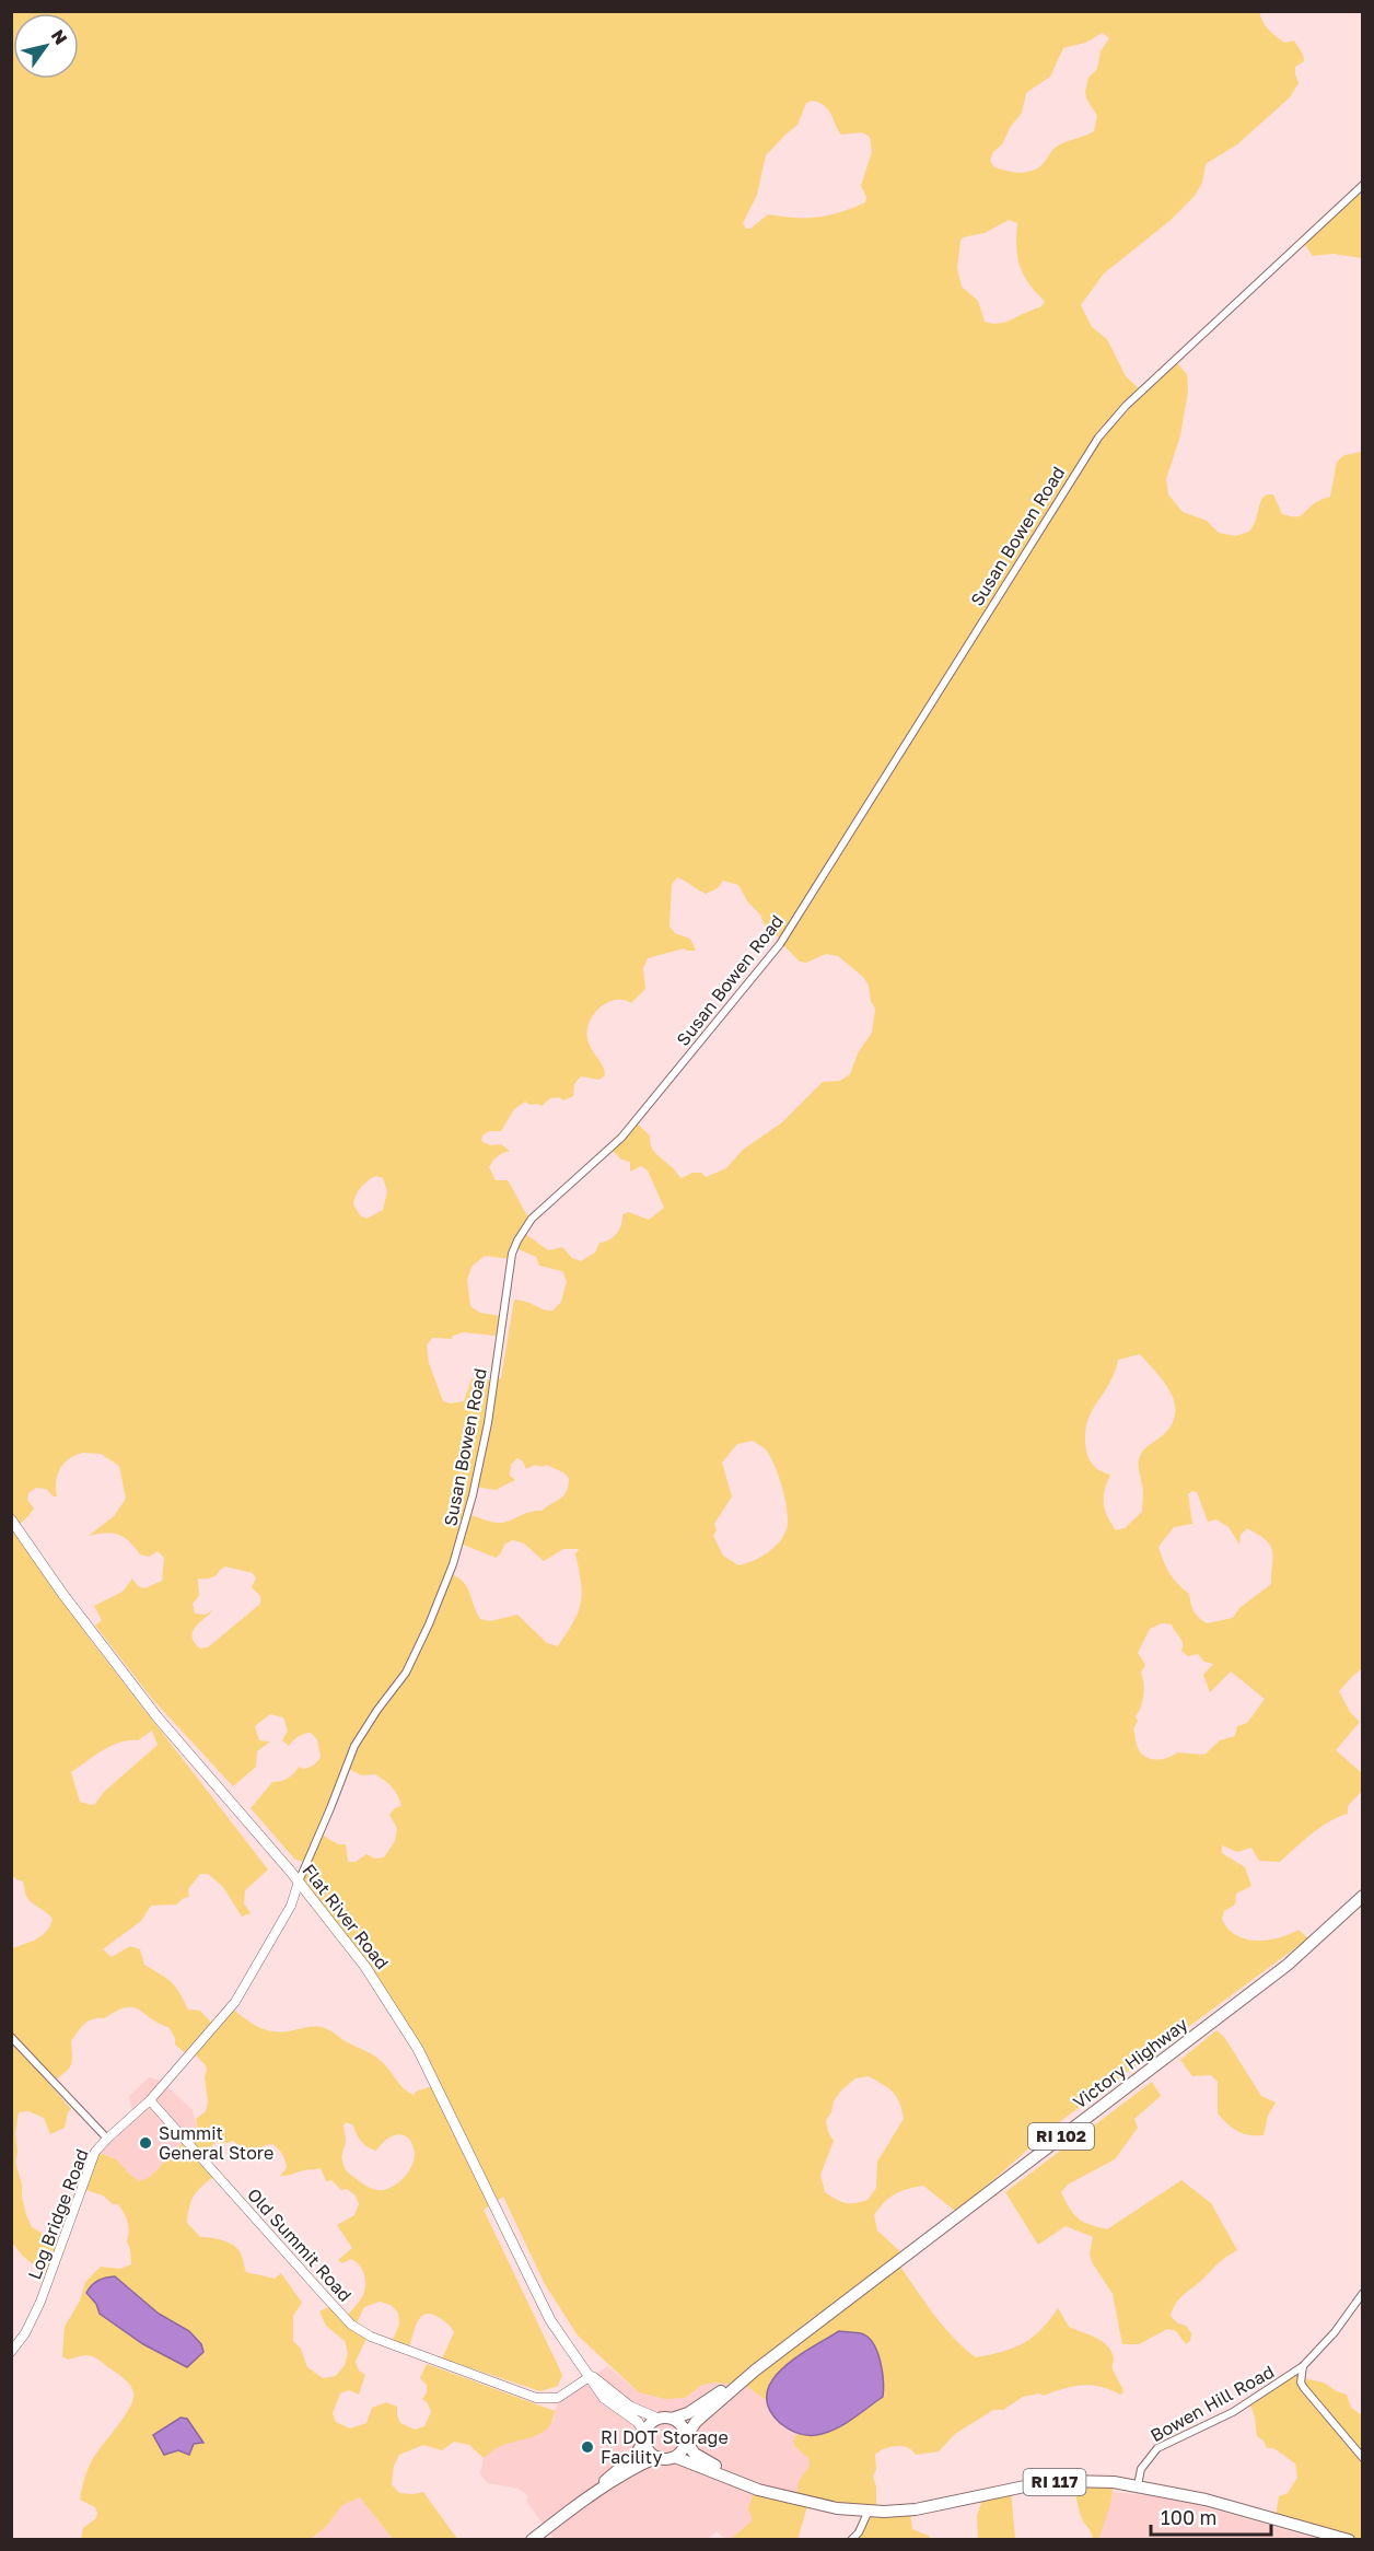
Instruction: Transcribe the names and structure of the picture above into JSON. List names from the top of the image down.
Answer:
{
  "streets": {
    "main road": [
      "Flat River Road",
      "Victory Highway",
      "RI 102",
      "RI 117"
    ],
    "street": [
      "Susan Bowen Road",
      "Log Bridge Road",
      "Old Summit Road",
      "Bowen Hill Road"
    ]
  },
  "crossings": [
    ["Susan Bowen Road", "Flat River Road"],
    ["Flat River Road", "Victory Highway"],
    ["Flat River Road", "Old Summit Road"],
    ["Flat River Road", "RI 117"],
    ["Victory Highway", "RI 117"],
    ["Log Bridge Road", "Old Summit Road"],
    ["Bowen Hill Road", "RI 117"]
  ],
  "places": ["Summit General Store", "RI DOT Storage Facility"],
  "scale_bar": "100 m",
  "north": "top right"
}
